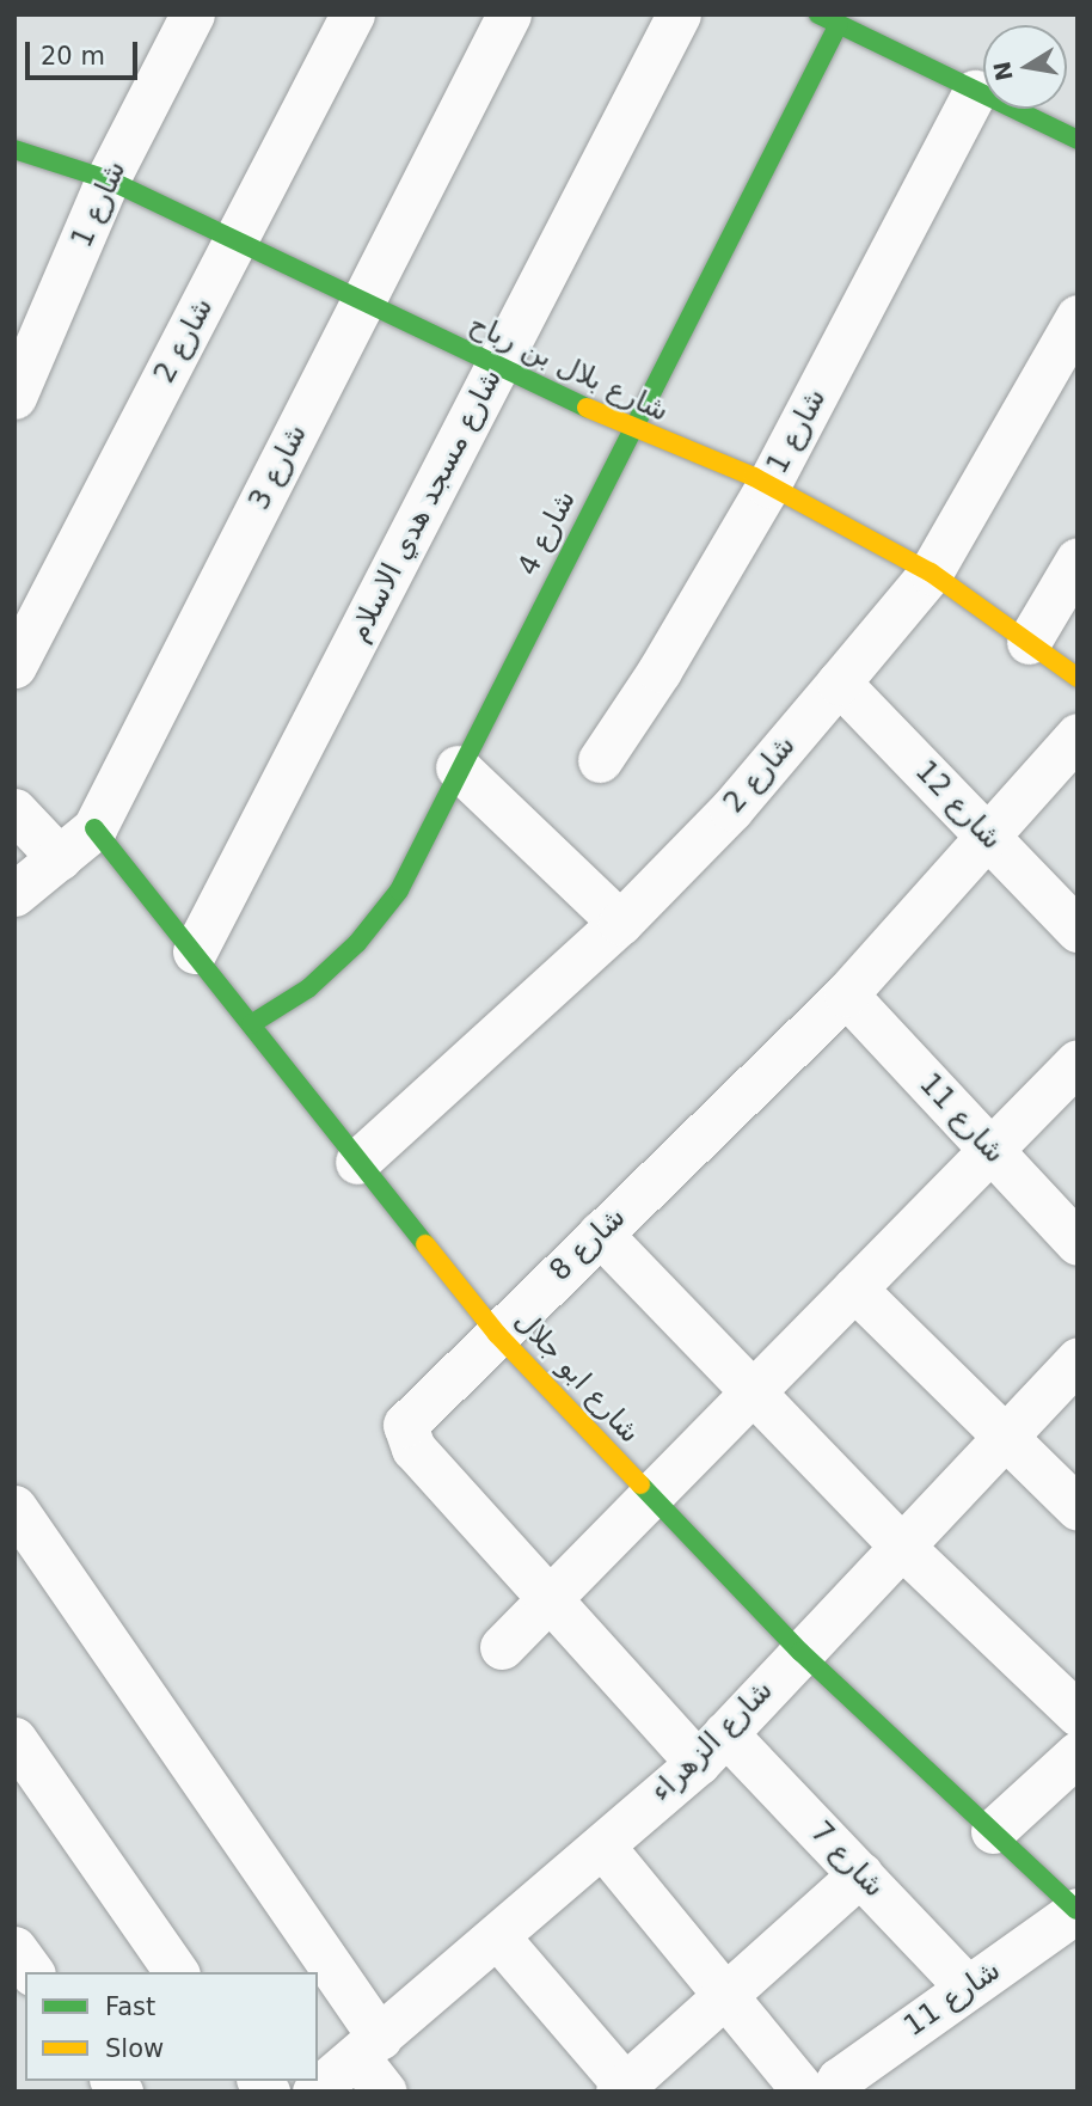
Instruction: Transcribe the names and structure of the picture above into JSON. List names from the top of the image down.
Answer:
{
  "streets": {
    "street": [
      "شارع 1",
      "شارع 2",
      "شارع بلال بن رباح",
      "شارع 3",
      "شارع مسجد هدي الاسلام",
      "شارع 4",
      "شارع 12",
      "شارع 11",
      "شارع 8",
      "شارع ابو جلال",
      "شارع الزهراء",
      "شارع 7"
    ]
  },
  "crossings": [
    ["شارع 1", "شارع بلال بن رباح"],
    ["شارع 2", "شارع بلال بن رباح"],
    ["شارع 2", "شارع 12"],
    ["شارع 2", "شارع ابو جلال"],
    ["شارع بلال بن رباح", "شارع 3"],
    ["شارع بلال بن رباح", "شارع مسجد هدي الاسلام"],
    ["شارع بلال بن رباح", "شارع 4"],
    ["شارع 3", "شارع ابو جلال"],
    ["شارع مسجد هدي الاسلام", "شارع ابو جلال"],
    ["شارع 4", "شارع ابو جلال"],
    ["شارع 12", "شارع 8"],
    ["شارع 11", "شارع 8"],
    ["شارع 11", "شارع ابو جلال"],
    ["شارع 11", "شارع 7"],
    ["شارع 8", "شارع ابو جلال"],
    ["شارع 8", "شارع الزهراء"],
    ["شارع 8", "شارع 7"],
    ["شارع ابو جلال", "شارع الزهراء"],
    ["شارع الزهراء", "شارع 7"]
  ],
  "legend": ["Fast", "Slow"],
  "scale_bar": "20 m",
  "north": "left"
}
